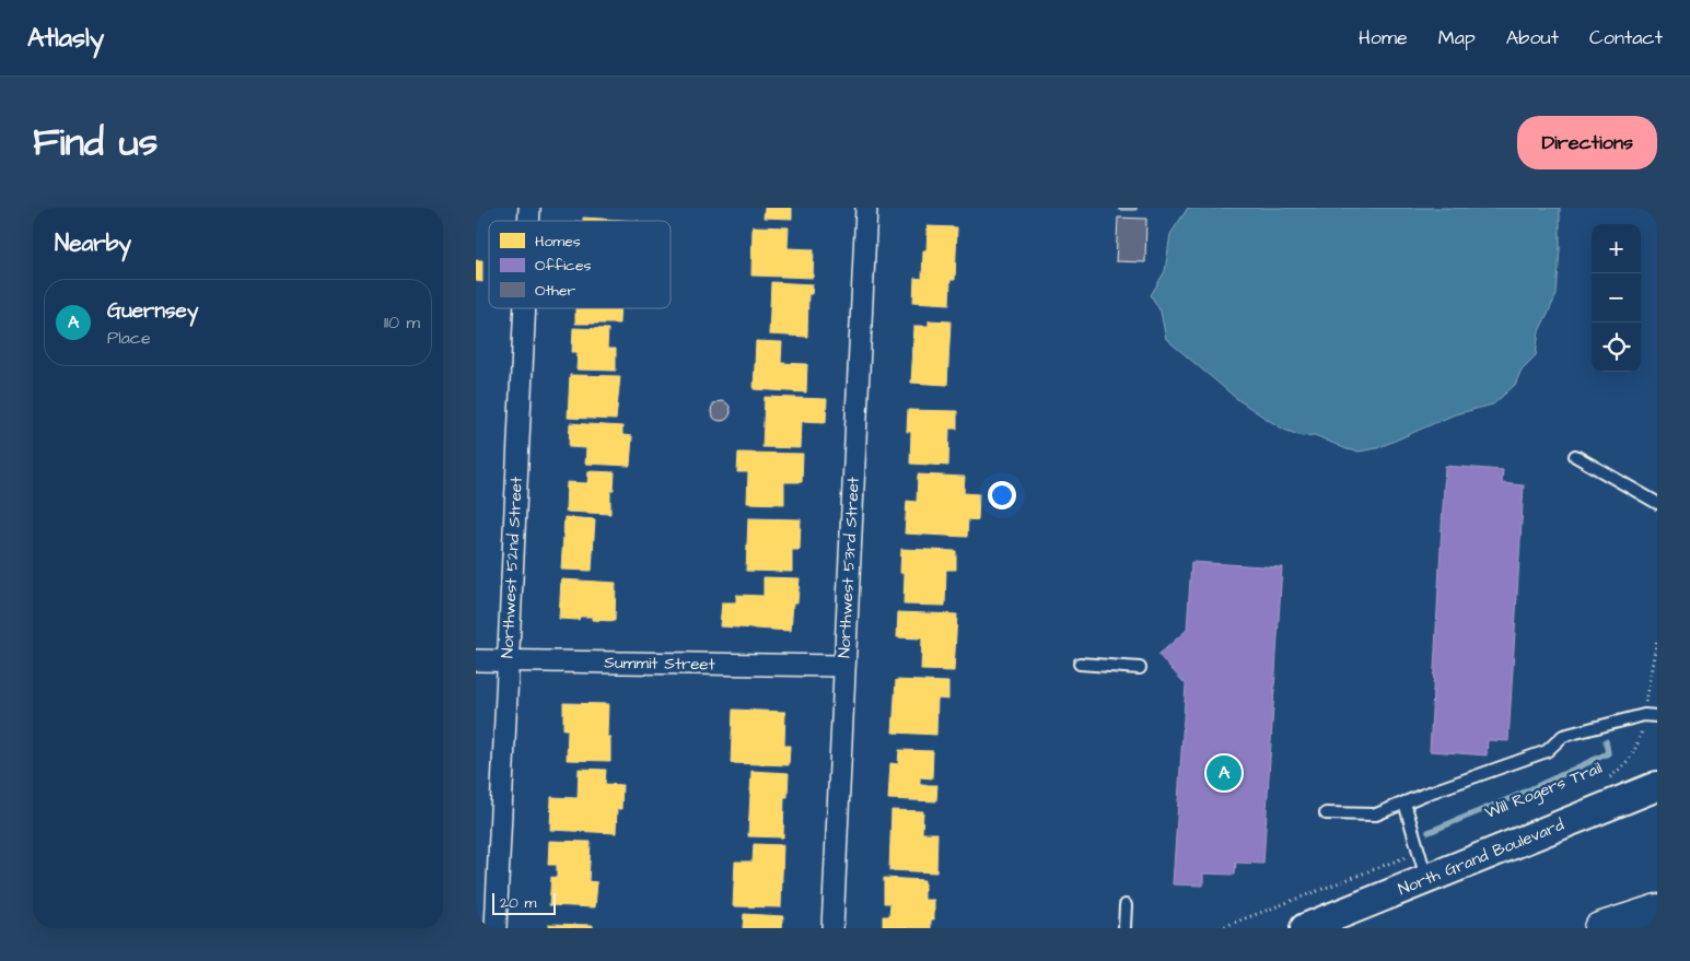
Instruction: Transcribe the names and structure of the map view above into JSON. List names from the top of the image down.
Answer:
{
  "streets": {
    "street": [
      "Northwest 52nd Street",
      "Northwest 53rd Street",
      "Summit Street",
      "North Grand Boulevard"
    ],
    "path": ["Will Rogers Trail"]
  },
  "crossings": [
    ["Northwest 52nd Street", "Summit Street"],
    ["Northwest 53rd Street", "Summit Street"]
  ],
  "legend": ["Homes", "Offices", "Other"],
  "scale_bar": "20 m",
  "page": {
    "header": "Atlasly",
    "nav": [
      "Home",
      "Map",
      "About",
      "Contact"
    ],
    "title": "Find us",
    "buttons": "Directions",
    "heading": "Nearby",
    "map_buttons": ["+", "−"],
    "list": [
      {
        "mark": "A",
        "name": "Guernsey",
        "note": "Place",
        "value": "110 m"
      }
    ],
    "pins": "A",
    "scale": "20 m"
  }
}
